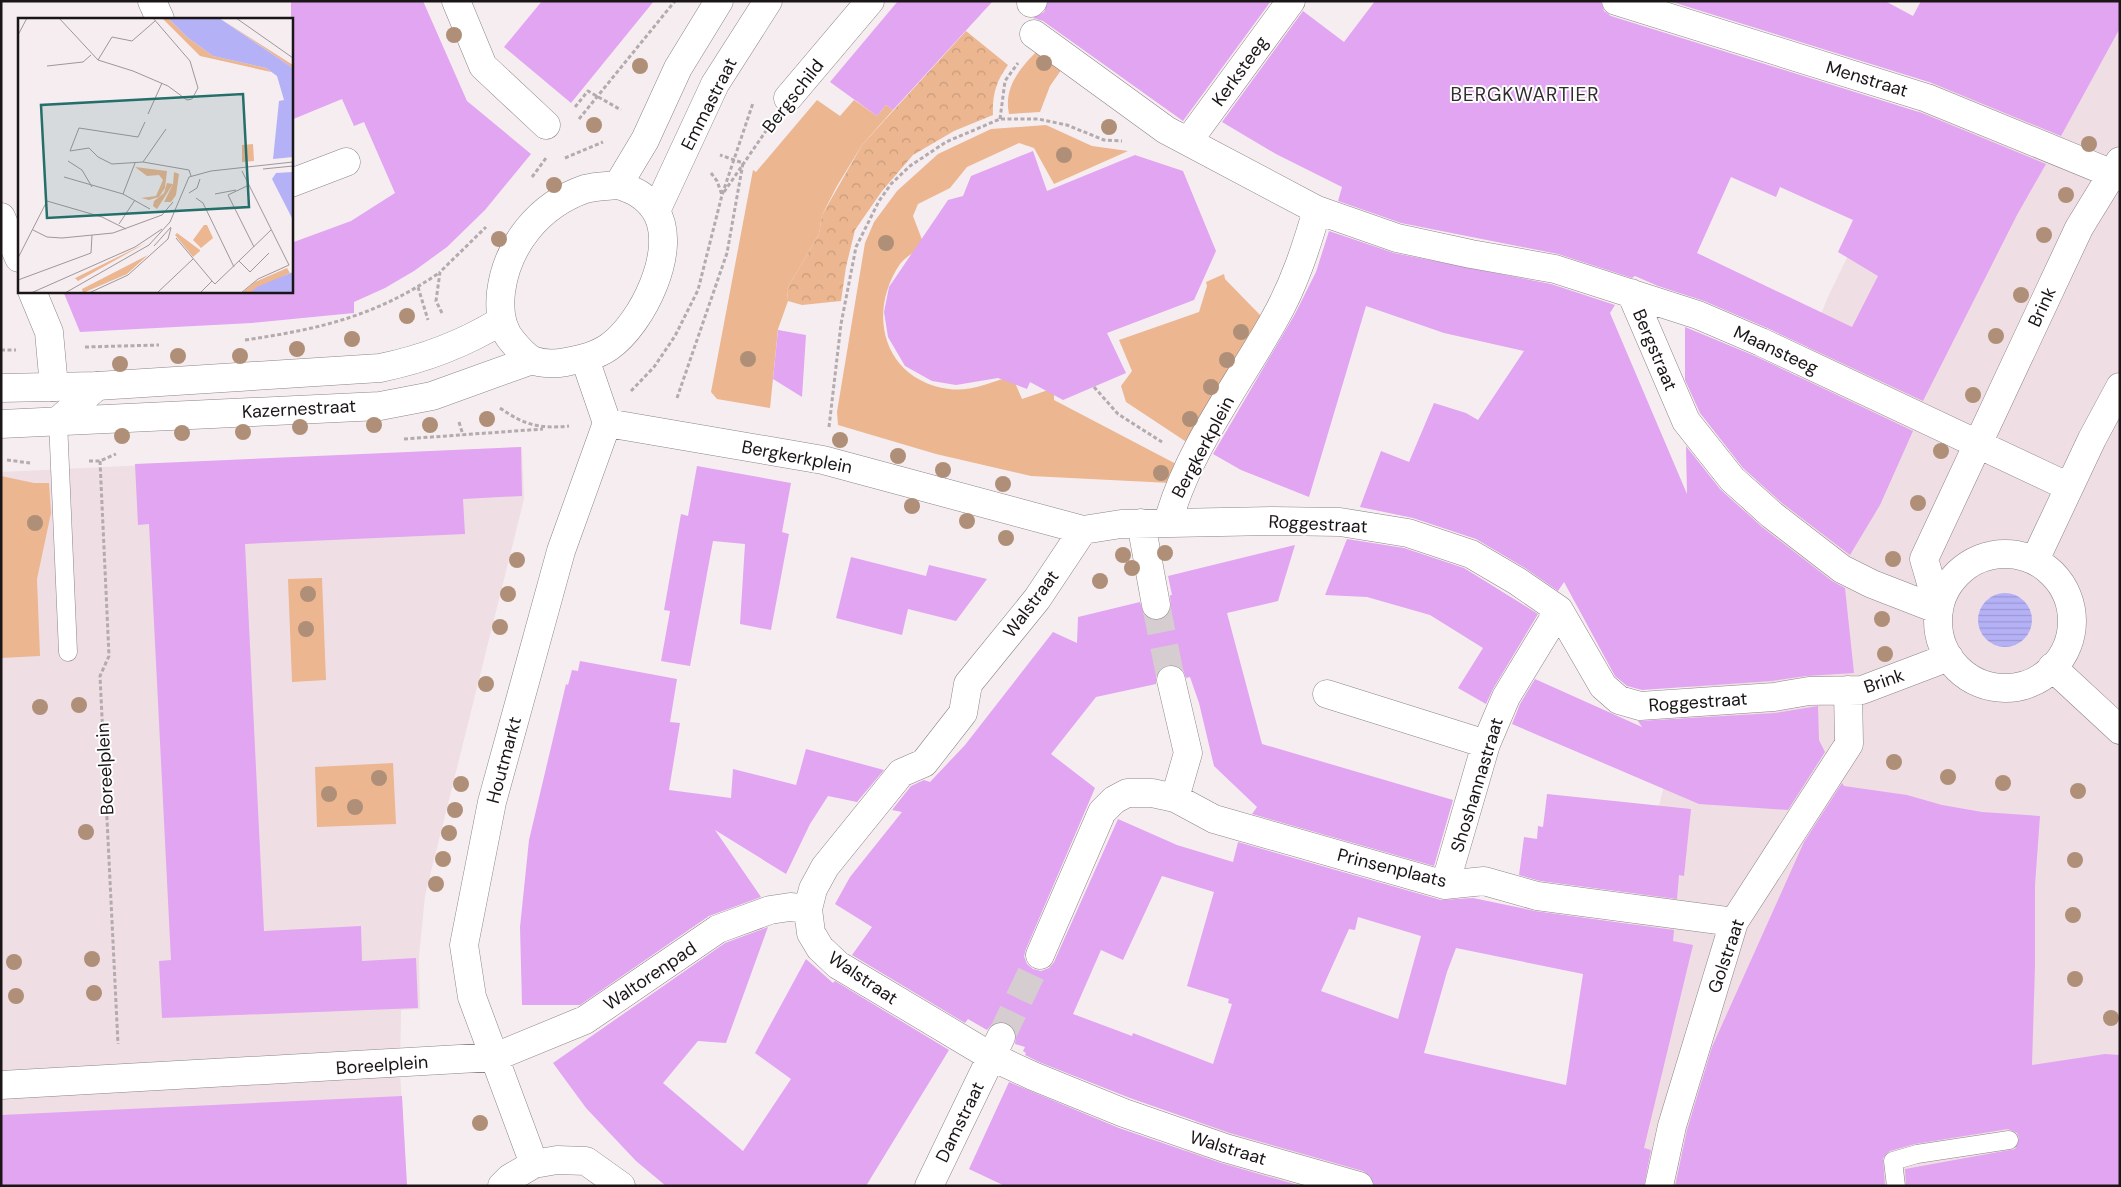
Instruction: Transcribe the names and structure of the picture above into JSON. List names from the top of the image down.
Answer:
{
  "streets": {
    "street": [
      "Kerksteeg",
      "Menstraat",
      "Bergschild",
      "Emmastraat",
      "Brink",
      "Bergstraat",
      "Maansteeg",
      "Kazernestraat",
      "Bergkerkplein",
      "Roggestraat",
      "Walstraat",
      "Houtmarkt",
      "Boreelplein",
      "Shoshannastraat",
      "Prinsenplaats",
      "Golstraat",
      "Waltorenpad",
      "Damstraat"
    ]
  },
  "crossings": [
    ["Menstraat", "Brink"],
    ["Emmastraat", "Kazernestraat"],
    ["Brink", "Bergstraat"],
    ["Brink", "Maansteeg"],
    ["Brink", "Roggestraat"],
    ["Brink", "Golstraat"],
    ["Bergstraat", "Maansteeg"],
    ["Bergstraat", "Bergkerkplein"],
    ["Bergkerkplein", "Roggestraat"],
    ["Bergkerkplein", "Walstraat"],
    ["Bergkerkplein", "Houtmarkt"],
    ["Roggestraat", "Shoshannastraat"],
    ["Roggestraat", "Golstraat"],
    ["Walstraat", "Waltorenpad"],
    ["Walstraat", "Damstraat"],
    ["Houtmarkt", "Boreelplein"],
    ["Houtmarkt", "Waltorenpad"],
    ["Boreelplein", "Waltorenpad"],
    ["Shoshannastraat", "Prinsenplaats"],
    ["Prinsenplaats", "Golstraat"]
  ],
  "districts": ["BERGKWARTIER"]
}
